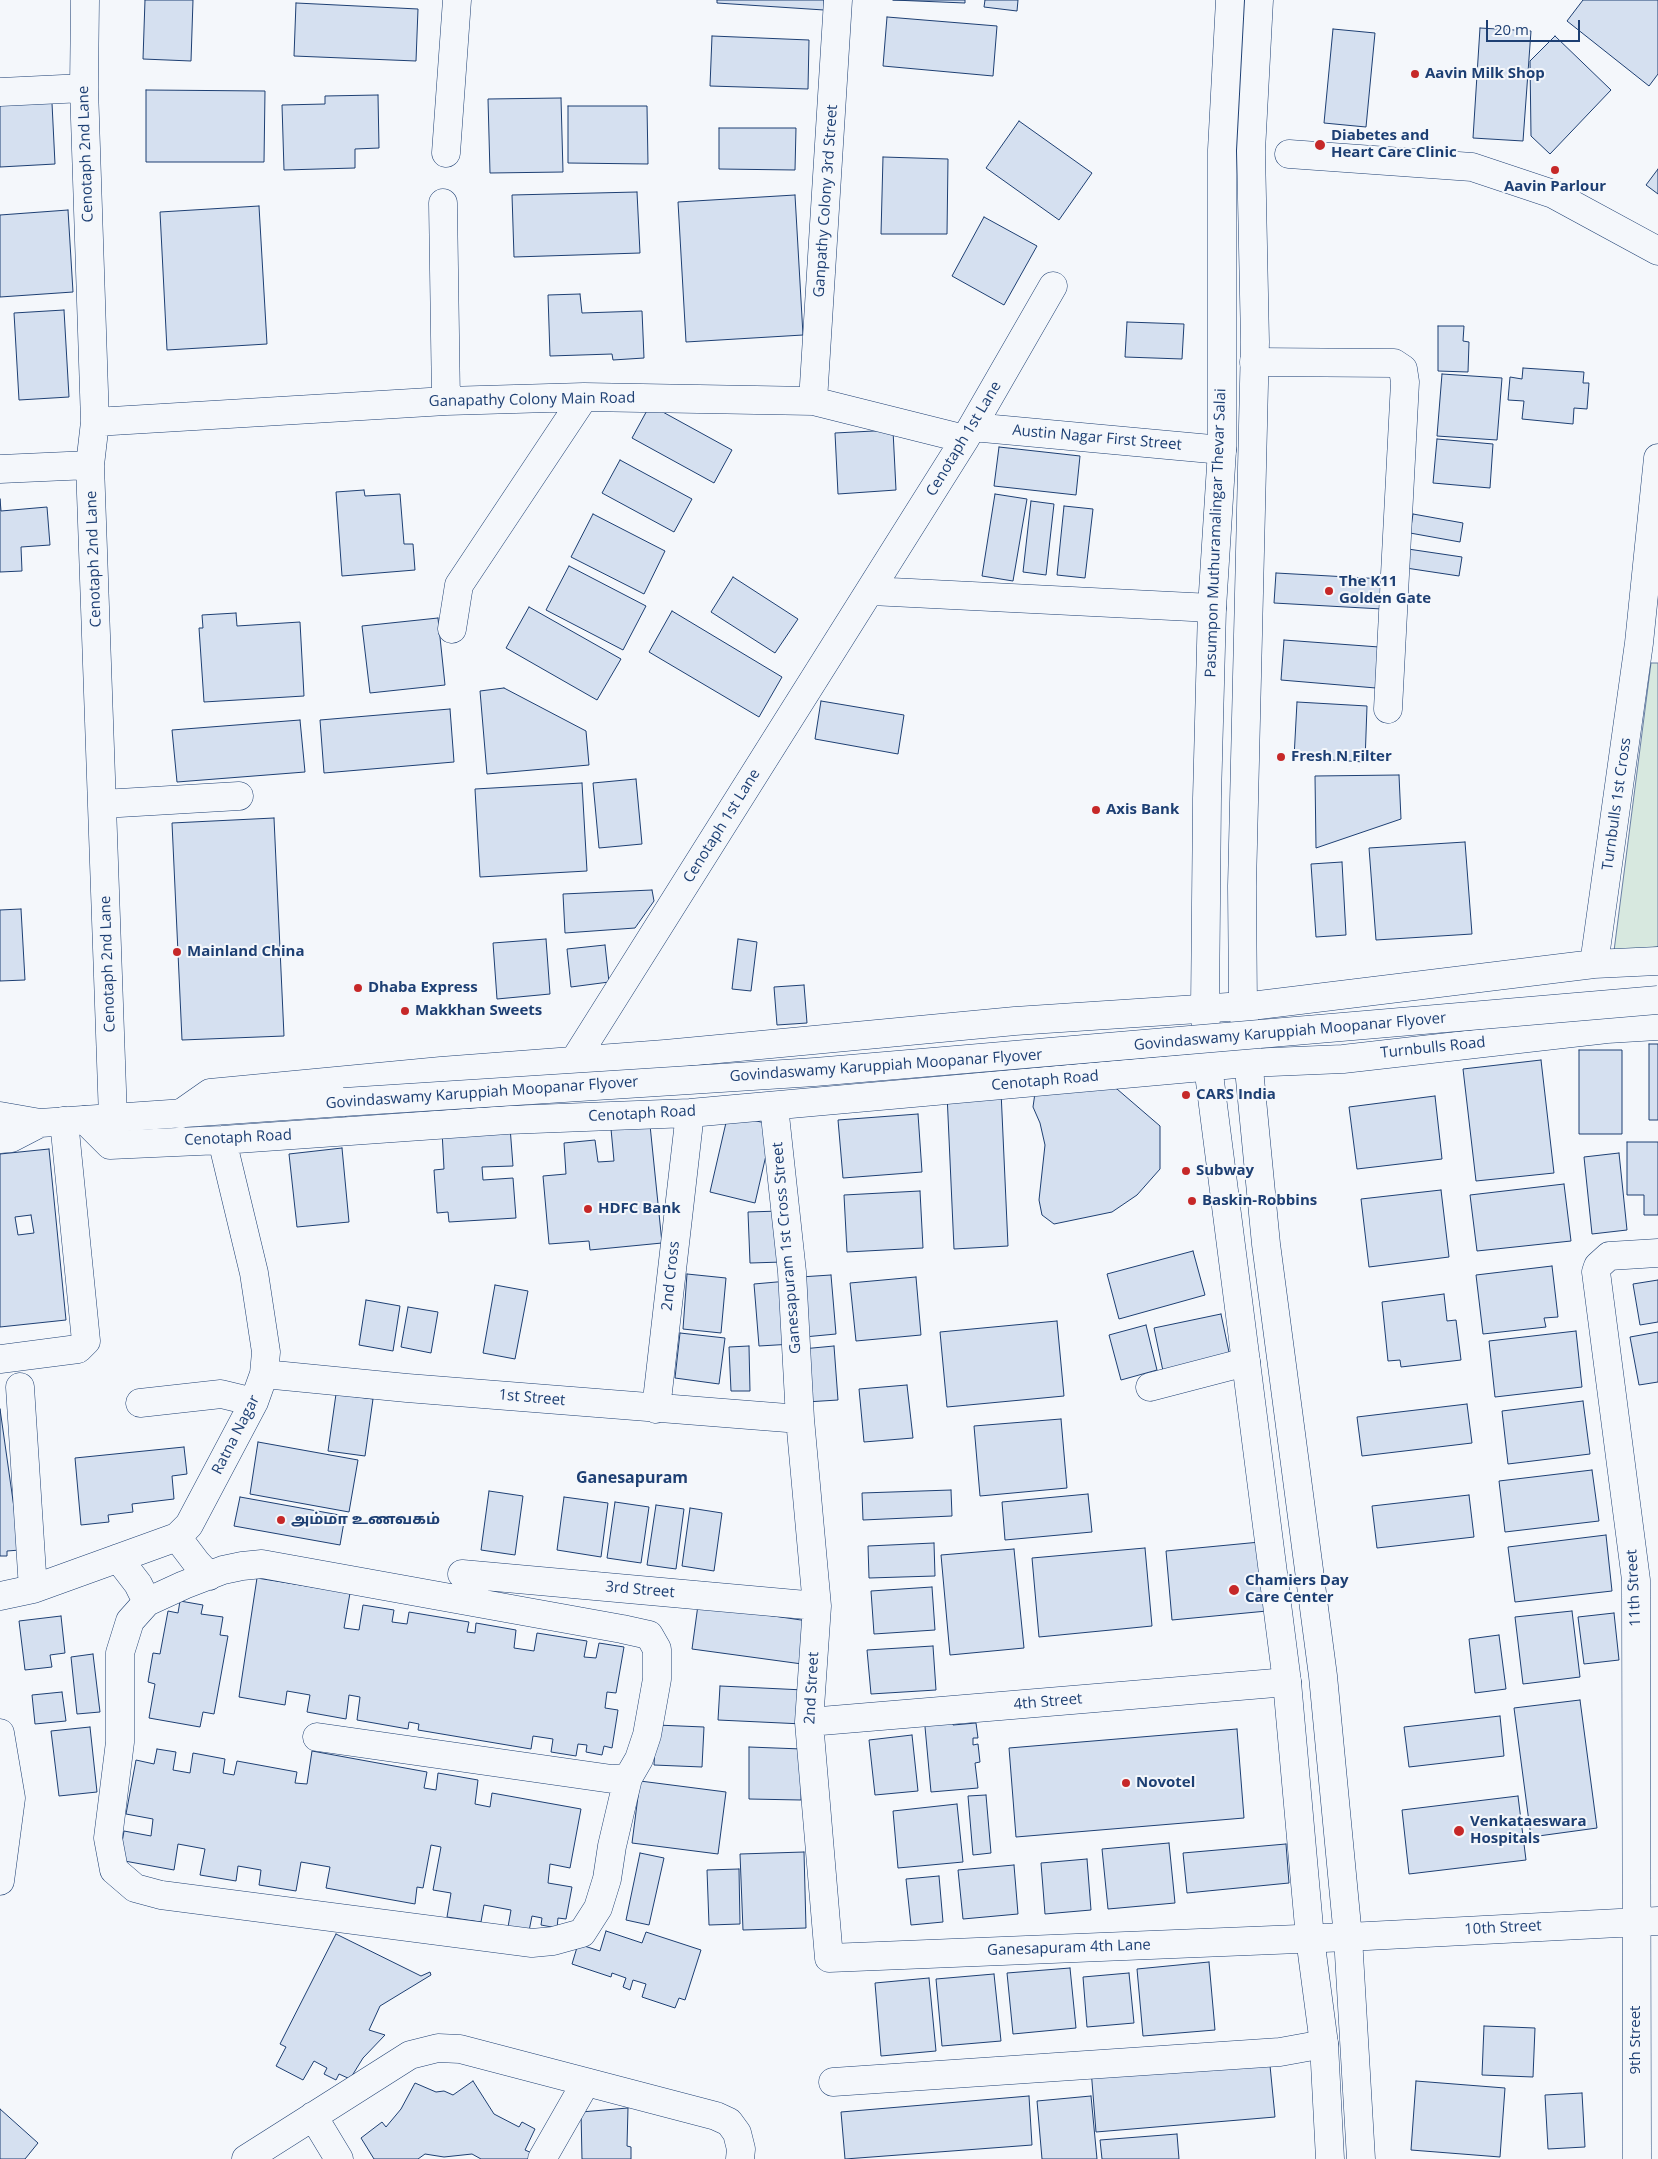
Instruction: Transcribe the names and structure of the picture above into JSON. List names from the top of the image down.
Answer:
{
  "streets": {
    "street": [
      "Cenotaph 2nd Lane",
      "Ganpathy Colony 3rd Street",
      "Ganapathy Colony Main Road",
      "Austin Nagar First Street",
      "Cenotaph 1st Lane",
      "Pasumpon Muthuramalingar Thevar Salai",
      "Turnbulls 1st Cross",
      "Govindaswamy Karuppiah Moopanar Flyover",
      "Turnbulls Road",
      "Cenotaph Road",
      "Ganesapuram 1st Cross Street",
      "2nd Cross",
      "1st Street",
      "Ratna Nagar",
      "11th Street",
      "3rd Street",
      "2nd Street",
      "4th Street",
      "10th Street",
      "Ganesapuram 4th Lane",
      "9th Street"
    ]
  },
  "crossings": [
    ["Cenotaph 2nd Lane", "Ganapathy Colony Main Road"],
    ["Cenotaph 2nd Lane", "Govindaswamy Karuppiah Moopanar Flyover"],
    ["Ganpathy Colony 3rd Street", "Ganapathy Colony Main Road"],
    ["Ganapathy Colony Main Road", "Austin Nagar First Street"],
    ["Ganapathy Colony Main Road", "Cenotaph 1st Lane"],
    ["Austin Nagar First Street", "Cenotaph 1st Lane"],
    ["Austin Nagar First Street", "Pasumpon Muthuramalingar Thevar Salai"],
    ["Cenotaph 1st Lane", "Cenotaph Road"],
    ["Pasumpon Muthuramalingar Thevar Salai", "Turnbulls Road"],
    ["Pasumpon Muthuramalingar Thevar Salai", "Cenotaph Road"],
    ["Pasumpon Muthuramalingar Thevar Salai", "4th Street"],
    ["Pasumpon Muthuramalingar Thevar Salai", "10th Street"],
    ["Pasumpon Muthuramalingar Thevar Salai", "Ganesapuram 4th Lane"],
    ["Govindaswamy Karuppiah Moopanar Flyover", "Cenotaph Road"],
    ["Turnbulls Road", "Cenotaph Road"],
    ["Cenotaph Road", "Ganesapuram 1st Cross Street"],
    ["Cenotaph Road", "2nd Cross"],
    ["Cenotaph Road", "Ratna Nagar"],
    ["Ganesapuram 1st Cross Street", "1st Street"],
    ["Ganesapuram 1st Cross Street", "2nd Street"],
    ["2nd Cross", "1st Street"],
    ["1st Street", "Ratna Nagar"],
    ["1st Street", "2nd Street"],
    ["11th Street", "10th Street"],
    ["11th Street", "9th Street"],
    ["3rd Street", "2nd Street"],
    ["2nd Street", "4th Street"],
    ["2nd Street", "Ganesapuram 4th Lane"],
    ["10th Street", "Ganesapuram 4th Lane"],
    ["10th Street", "9th Street"]
  ],
  "districts": ["Ganesapuram"],
  "places": [
    "Aavin Milk Shop",
    "Diabetes and Heart Care Clinic",
    "Aavin Parlour",
    "The K11 Golden Gate",
    "Fresh N Filter",
    "Axis Bank",
    "Mainland China",
    "Dhaba Express",
    "Makkhan Sweets",
    "CARS India",
    "Subway",
    "Baskin-Robbins",
    "HDFC Bank",
    "அம்மா உணவகம்",
    "Chamiers Day Care Center",
    "Novotel",
    "Venkataeswara Hospitals"
  ],
  "scale_bar": "20 m"
}
